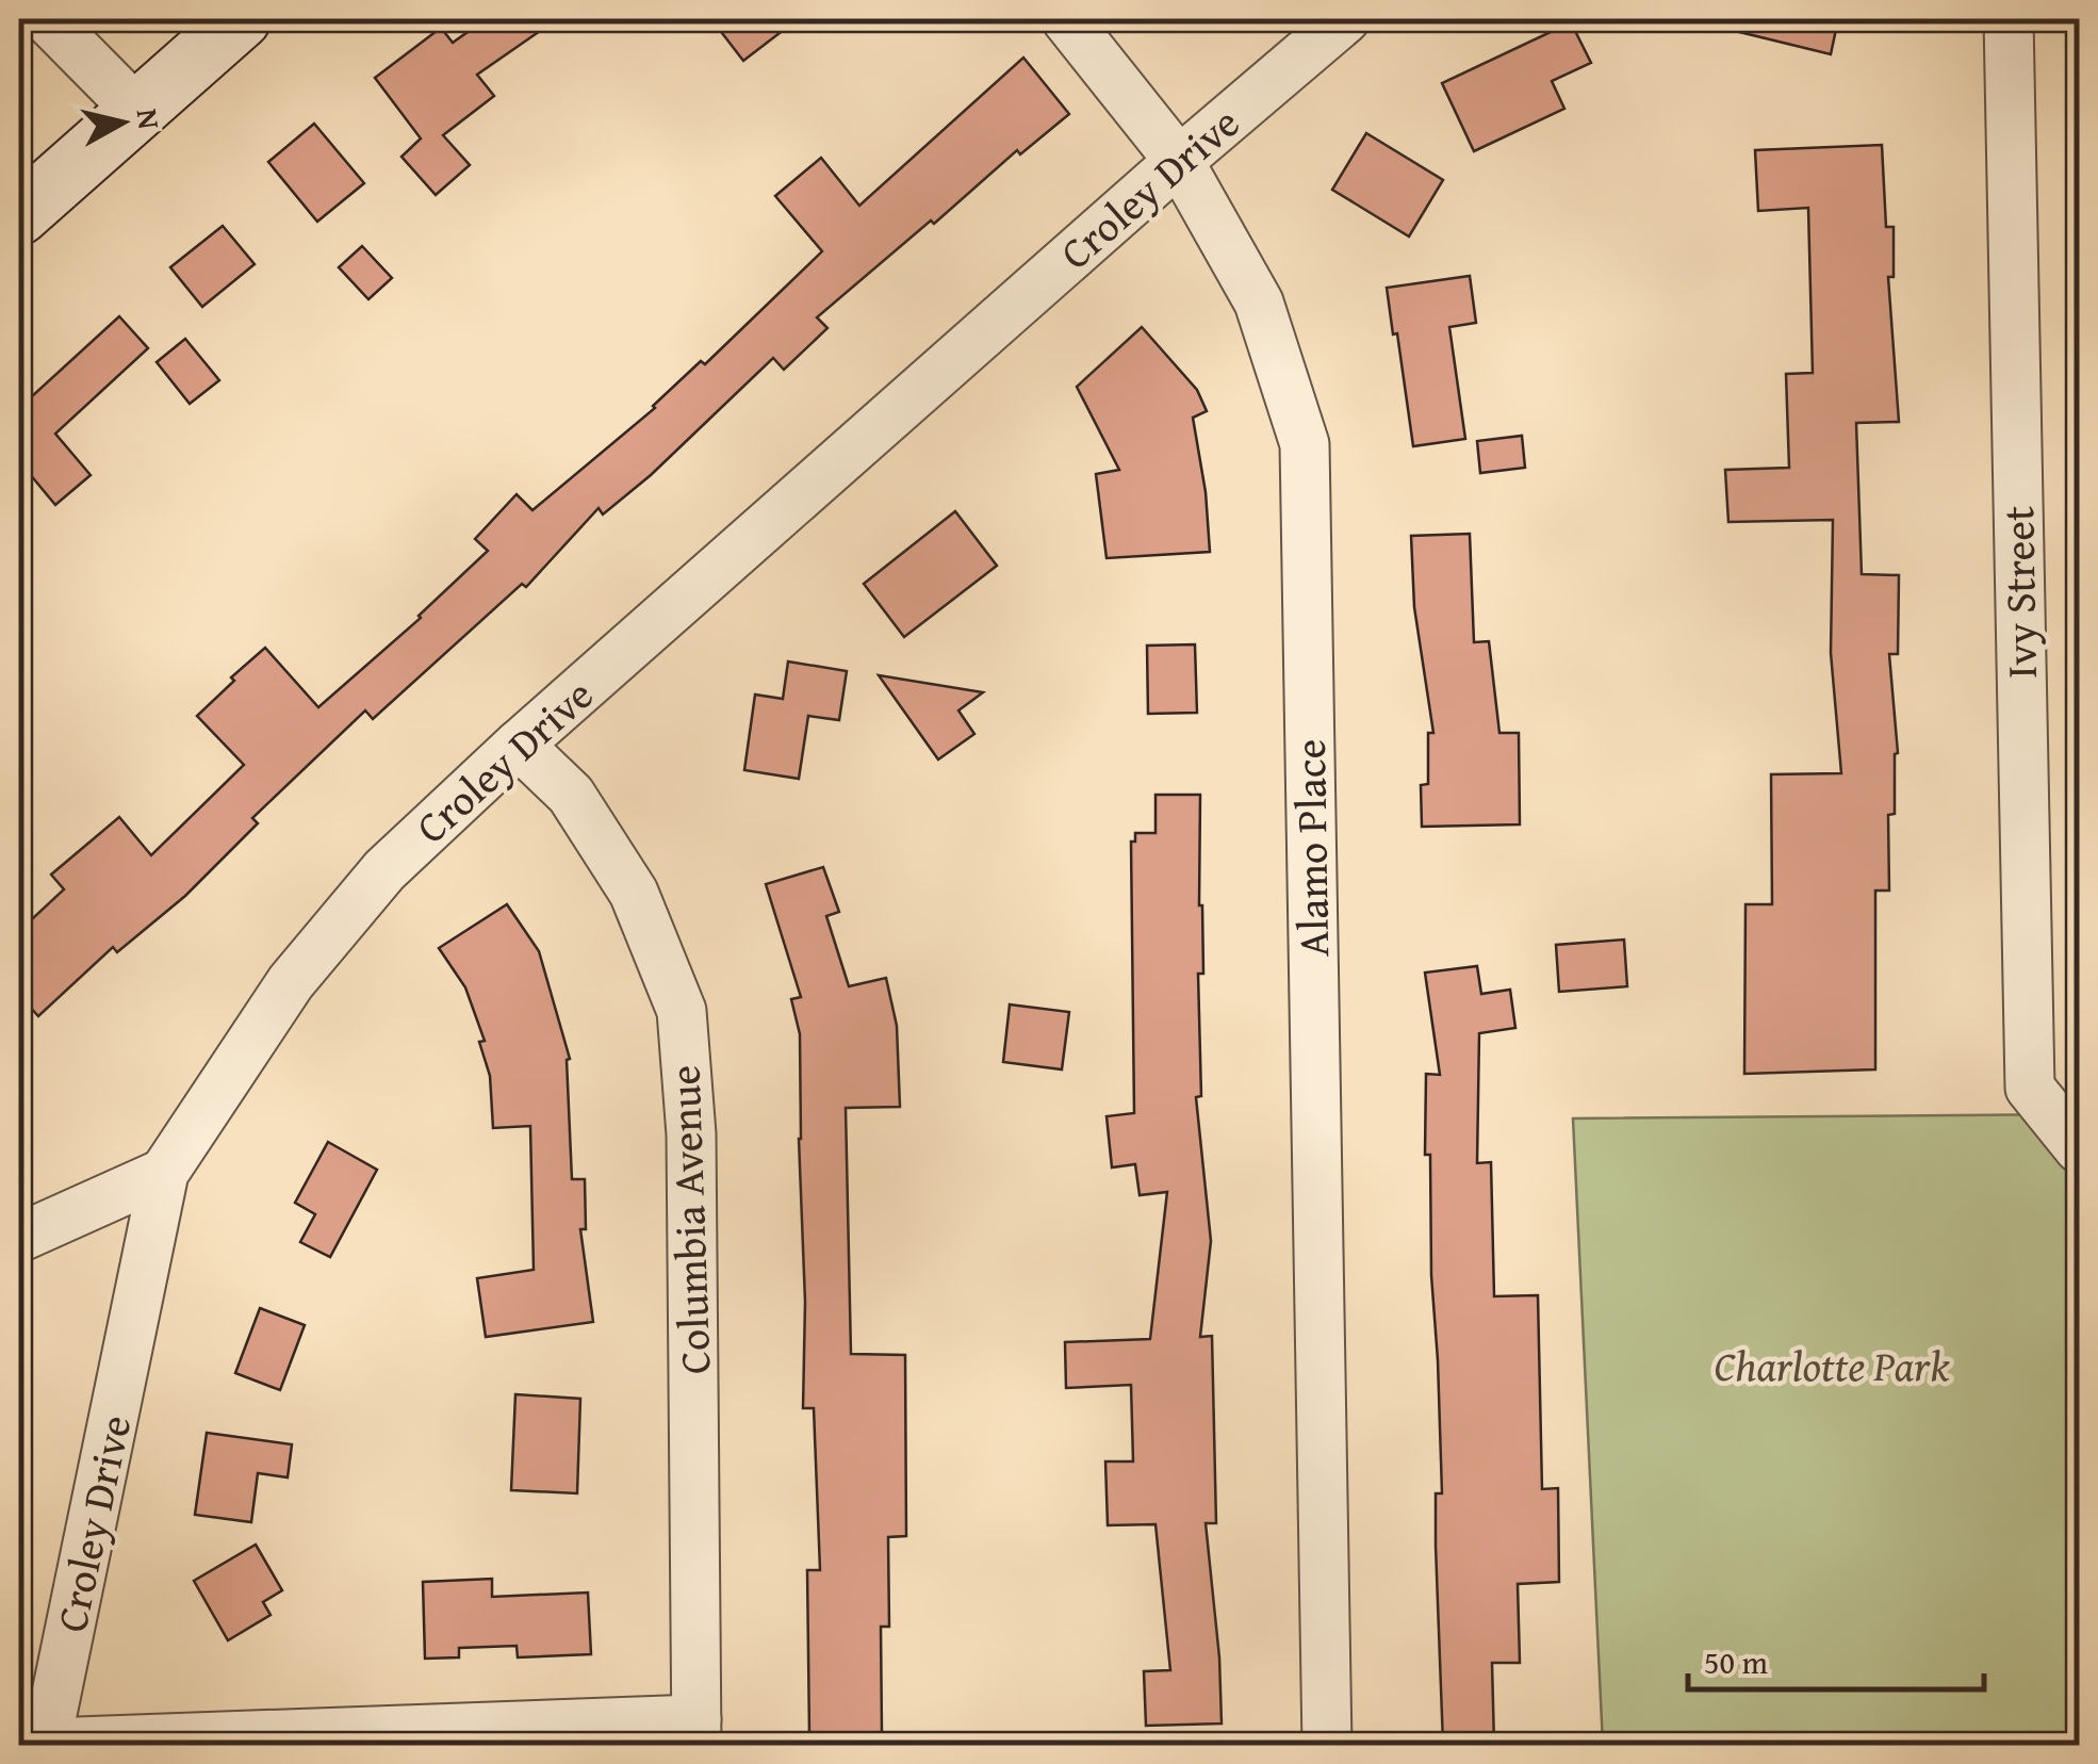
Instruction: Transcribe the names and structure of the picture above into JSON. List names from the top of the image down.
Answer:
{
  "streets": {
    "street": [
      "Croley Drive",
      "Ivy Street",
      "Alamo Place",
      "Columbia Avenue"
    ]
  },
  "crossings": [
    ["Croley Drive", "Alamo Place"],
    ["Croley Drive", "Columbia Avenue"]
  ],
  "parks": ["Charlotte Park"],
  "scale_bar": "50 m",
  "north": "right"
}
